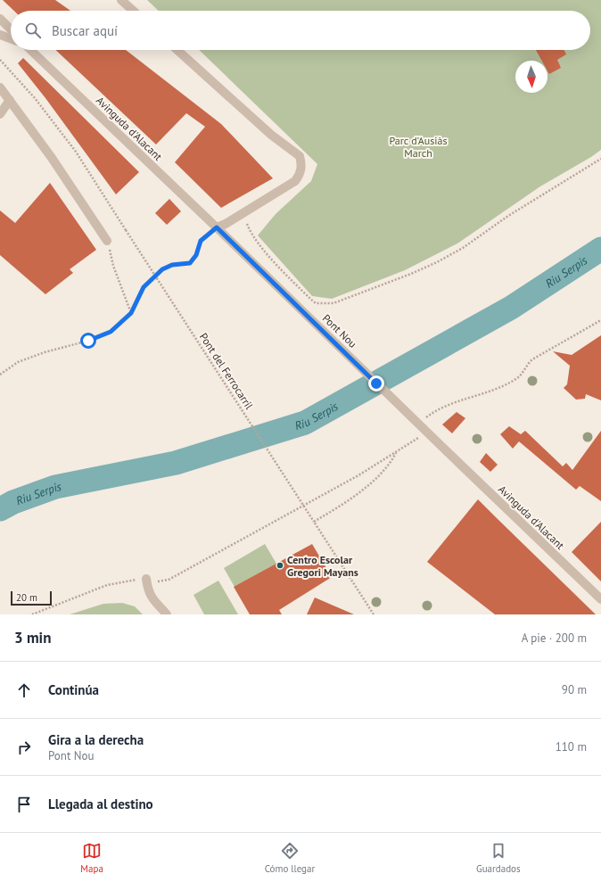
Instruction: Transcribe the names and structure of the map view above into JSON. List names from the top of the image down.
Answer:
{
  "streets": {
    "street": ["Avinguda d'Alacant", "Pont Nou"],
    "path": ["Pont del Ferrocarril"]
  },
  "crossings": [
    ["Avinguda d'Alacant", "Pont Nou"]
  ],
  "water": ["Riu Serpis"],
  "parks": ["Parc d'Ausiàs March"],
  "places": ["Centro Escolar Gregori Mayans"],
  "scale_bar": "20 m",
  "north": "bottom",
  "page": {
    "search": "Buscar aquí",
    "scale": "20 m",
    "heading": ["3 min", "A pie · 200 m"],
    "list": [
      ["Continúa", "90 m"],
      ["Gira a la derecha", "Pont Nou", "110 m"],
      "Llegada al destino"
    ],
    "nav": ["Mapa", "Cómo llegar", "Guardados"]
  }
}
